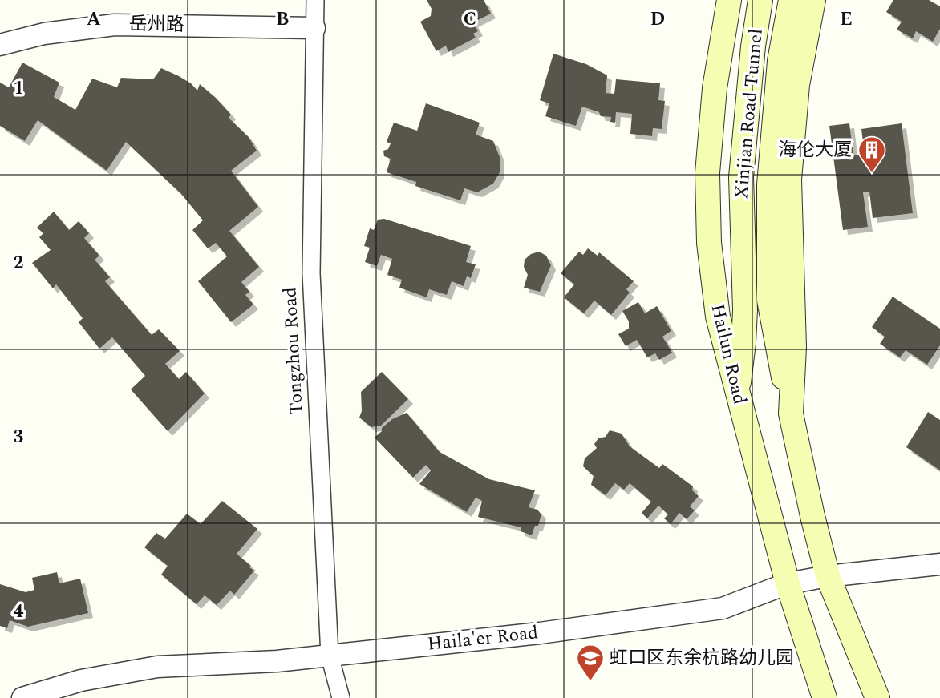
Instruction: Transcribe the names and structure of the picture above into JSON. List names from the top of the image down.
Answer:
{
  "streets": {
    "main road": ["Xinjian Road Tunnel", "Hailun Road"],
    "street": ["岳州路", "Tongzhou Road", "Haila'er Road"]
  },
  "crossings": [
    ["岳州路", "Tongzhou Road"],
    ["Xinjian Road Tunnel", "Hailun Road"],
    ["Tongzhou Road", "Haila'er Road"],
    ["Hailun Road", "Haila'er Road"]
  ],
  "places": {
    "building": ["海伦大厦"],
    "school or university": ["虹口区东余杭路幼儿园"]
  },
  "grid": {
    "columns": [
      "A",
      "B",
      "C",
      "D",
      "E"
    ],
    "rows": [
      "1",
      "2",
      "3",
      "4"
    ]
  }
}
